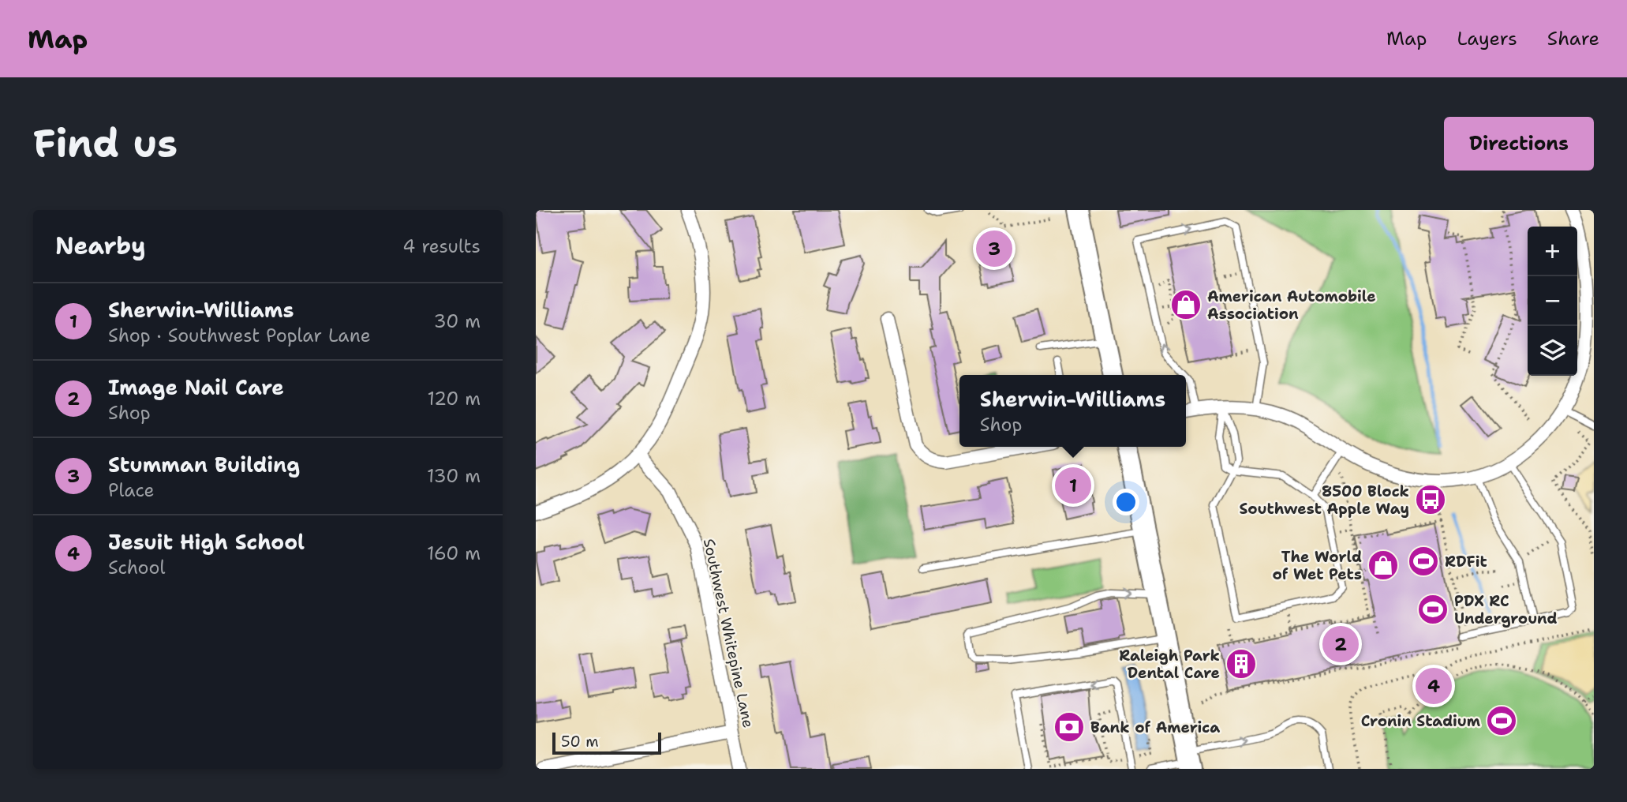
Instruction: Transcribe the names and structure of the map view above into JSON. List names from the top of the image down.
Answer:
{
  "streets": {
    "street": ["Southwest Whitepine Lane"]
  },
  "places": {
    "shop": ["American Automobile Association", "The World of Wet Pets"],
    "bus stop": ["8500 Block Southwest Apple Way"],
    "sports": ["RDFit", "PDX RC Underground", "Cronin Stadium"],
    "building": ["Raleigh Park Dental Care"],
    "bank": ["Bank of America"]
  },
  "scale_bar": "50 m",
  "page": {
    "header": "Map",
    "nav": ["Map", "Layers", "Share"],
    "buttons": "Directions",
    "title": "Find us",
    "heading": ["Nearby", "4 results"],
    "map_buttons": ["+", "−"],
    "pins": [
      "3",
      "1",
      "2",
      "4"
    ],
    "list": [
      {
        "mark": "1",
        "name": "Sherwin-Williams",
        "note": "Shop · Southwest Poplar Lane",
        "value": "30 m"
      },
      {
        "mark": "2",
        "name": "Image Nail Care",
        "note": "Shop",
        "value": "120 m"
      },
      {
        "mark": "3",
        "name": "Stumman Building",
        "note": "Place",
        "value": "130 m"
      },
      {
        "mark": "4",
        "name": "Jesuit High School",
        "note": "School",
        "value": "160 m"
      }
    ],
    "popup": ["Sherwin-Williams", "Shop"],
    "scale": "50 m"
  }
}
